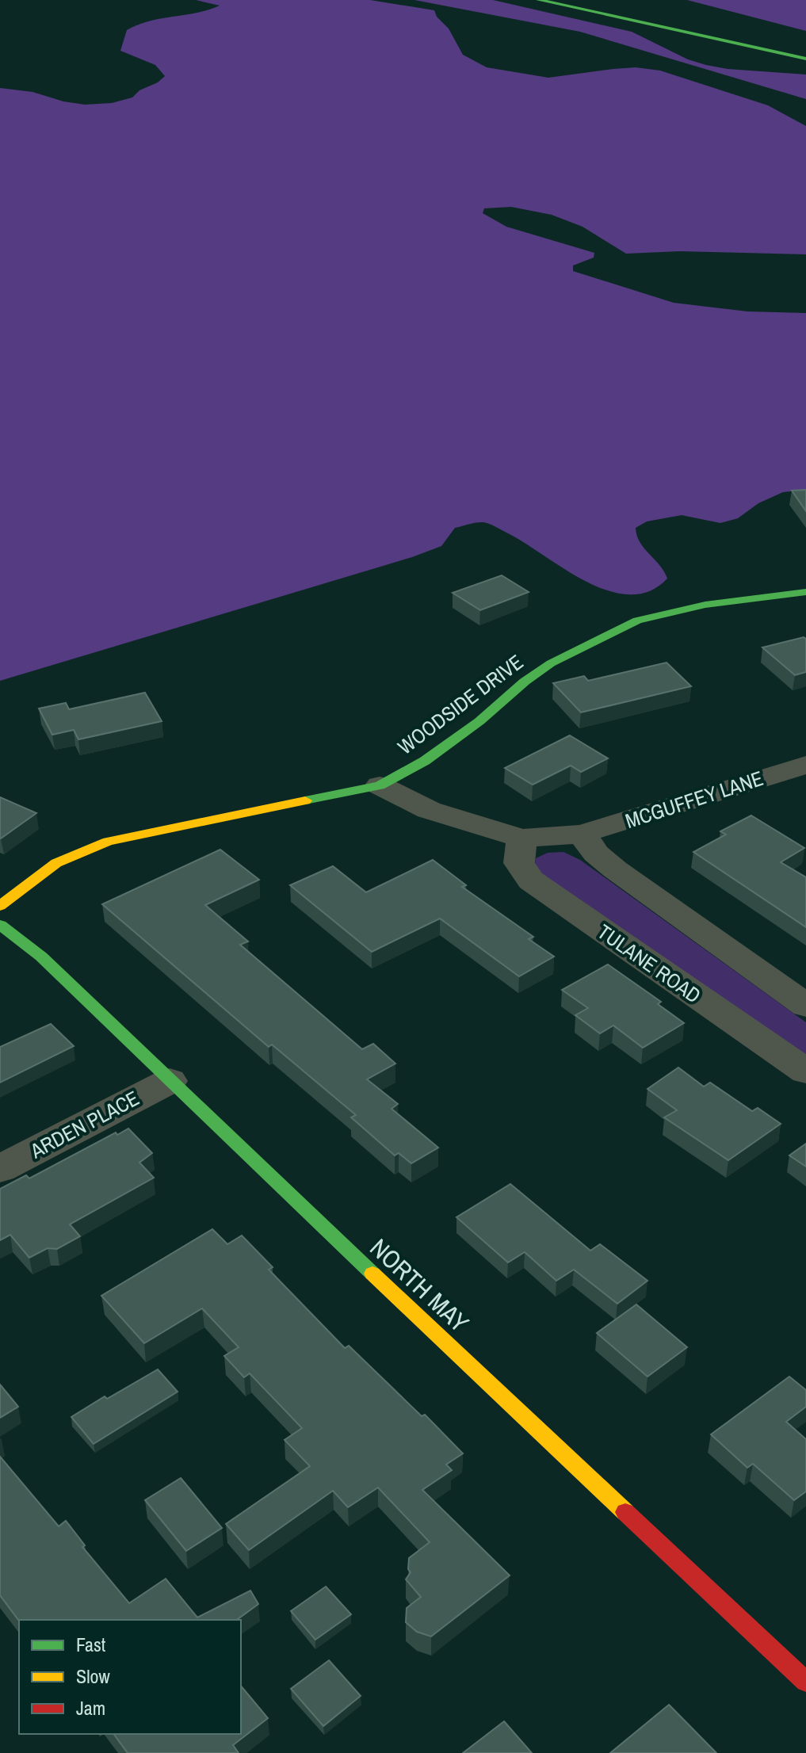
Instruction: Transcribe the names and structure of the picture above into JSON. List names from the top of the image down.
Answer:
{
  "streets": {
    "main road": ["WOODSIDE DRIVE", "NORTH MAY"],
    "street": ["MCGUFFEY LANE", "TULANE ROAD", "ARDEN PLACE"]
  },
  "crossings": [
    ["MCGUFFEY LANE", "TULANE ROAD"],
    ["ARDEN PLACE", "NORTH MAY"]
  ],
  "legend": ["Fast", "Slow", "Jam"]
}
